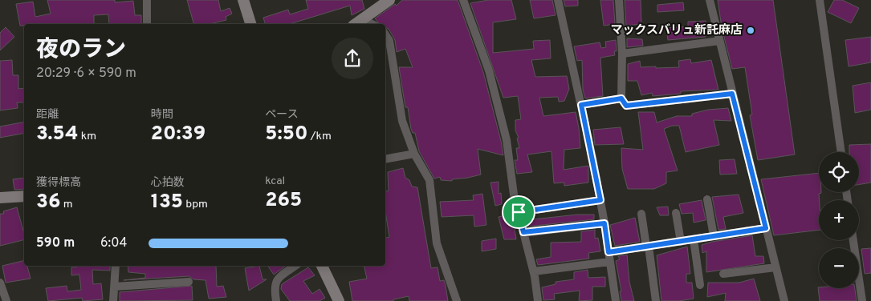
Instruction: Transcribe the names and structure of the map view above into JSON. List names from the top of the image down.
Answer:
{
  "places": ["マックスバリュ新託麻店"],
  "page": {
    "heading": ["夜のラン", "20:29 · 6 × 590 m"],
    "stats": [
      ["距離", "3.54 km"],
      ["時間", "20:39"],
      ["ペース", "5:50 /km"],
      ["獲得標高", "36 m"],
      ["心拍数", "135 bpm"],
      ["kcal", "265"]
    ],
    "map_buttons": ["+", "−"],
    "list": [
      {
        "name": "590 m",
        "note": "6:04"
      }
    ]
  }
}
